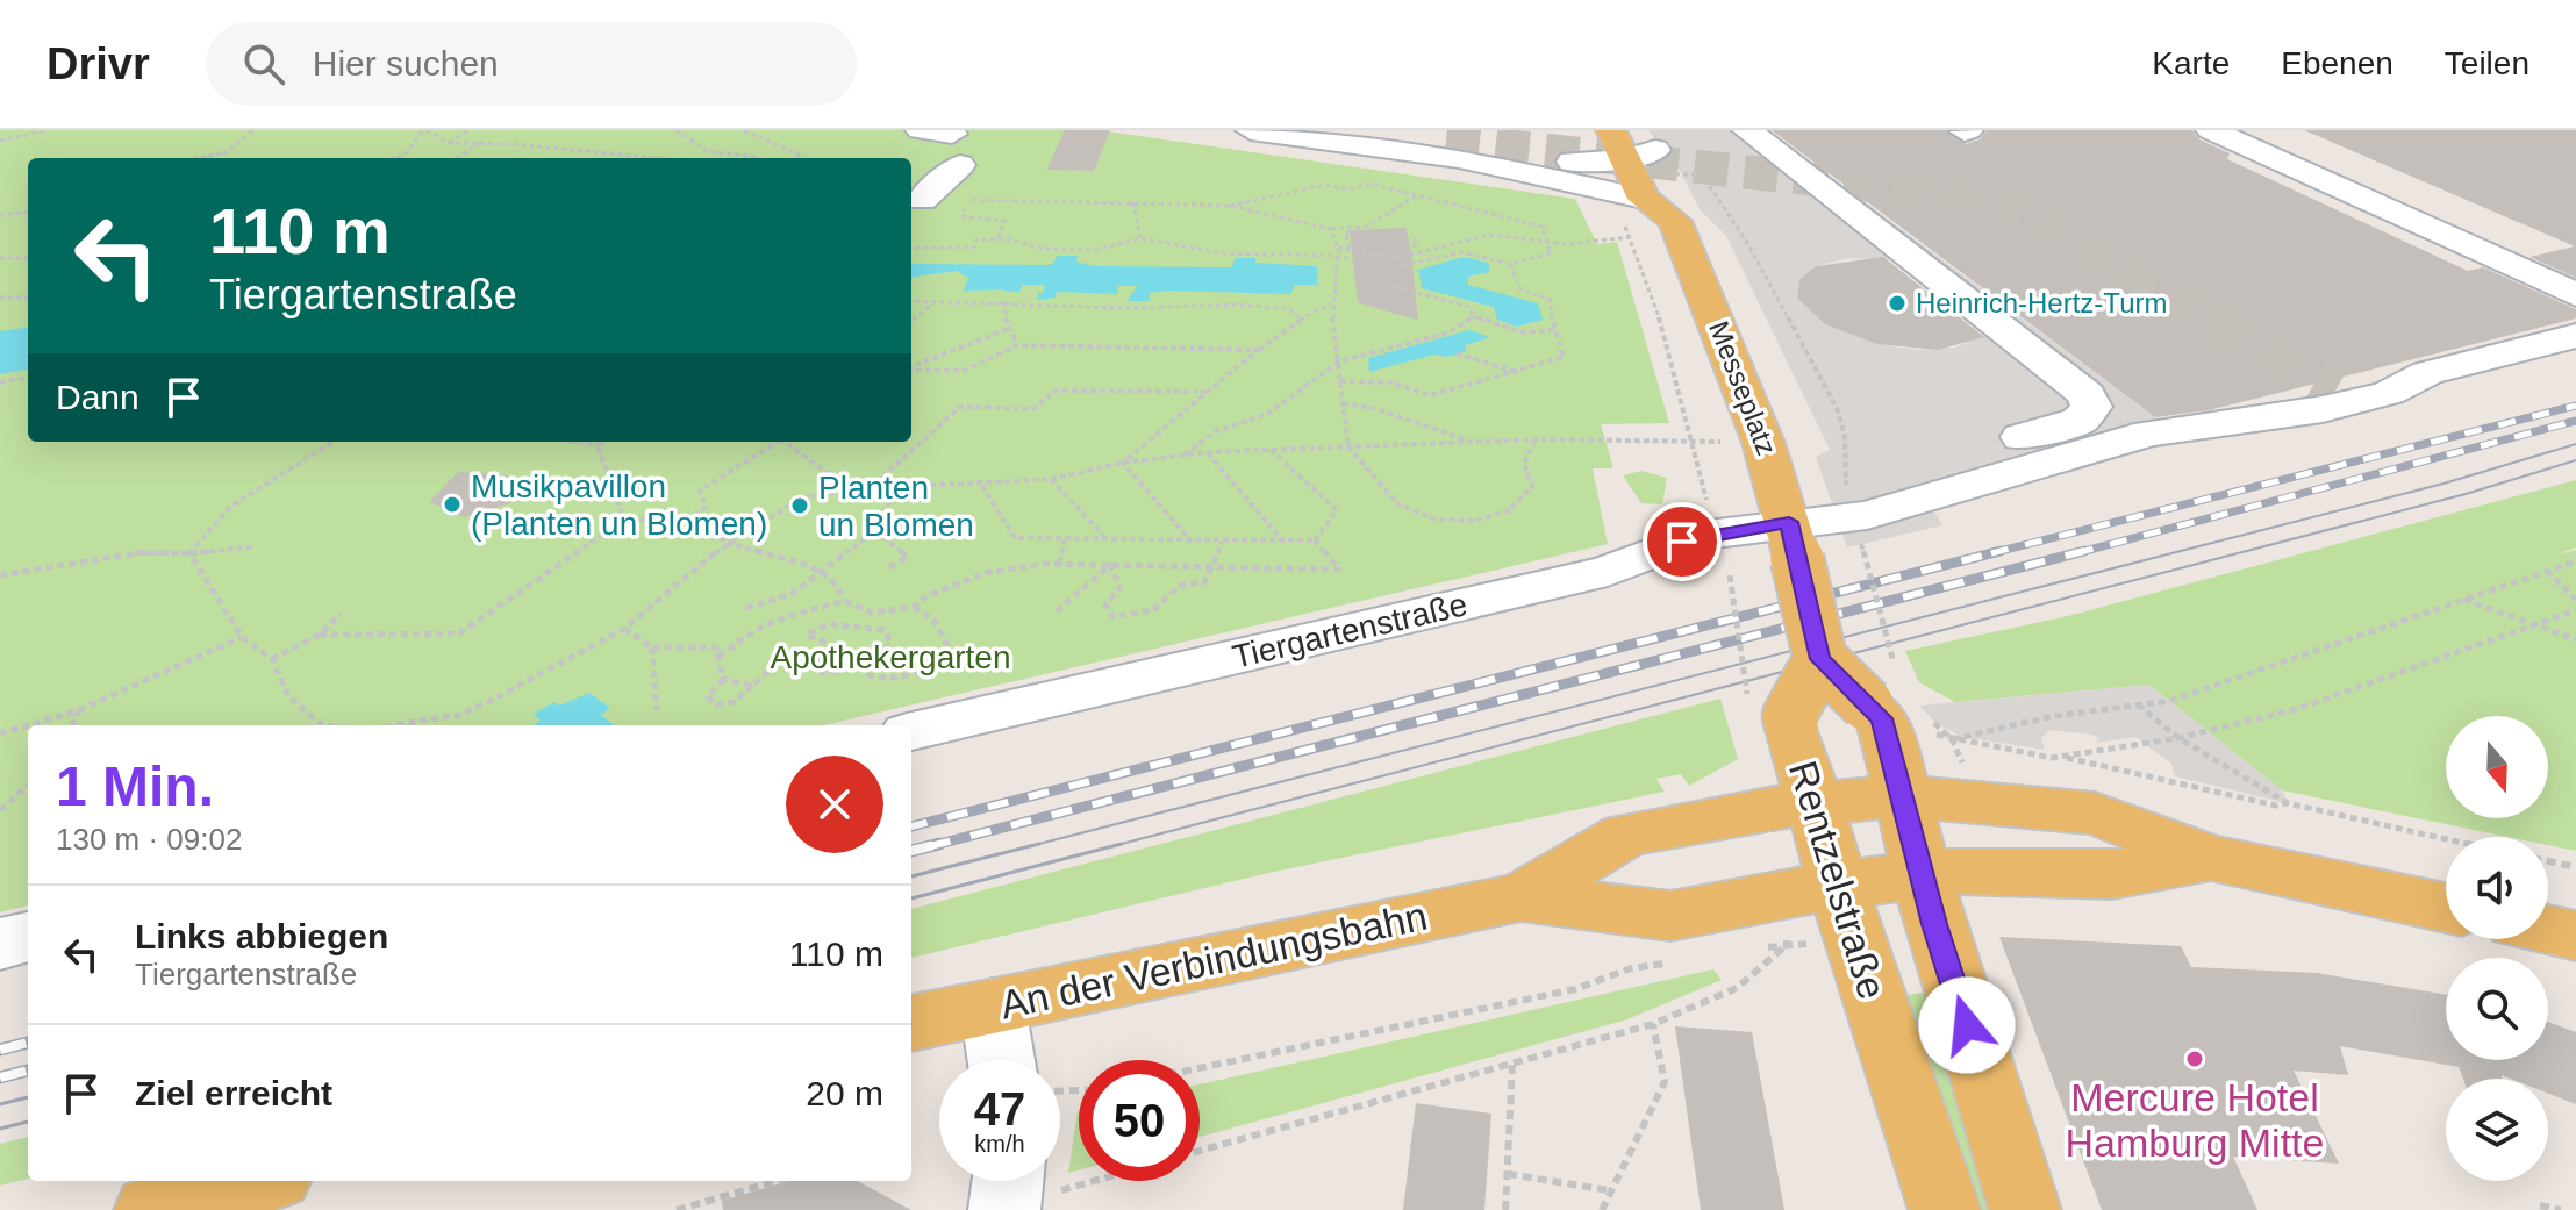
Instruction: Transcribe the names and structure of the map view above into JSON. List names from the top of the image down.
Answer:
{
  "streets": {
    "main road": ["Messeplatz", "Rentzelstraße", "An der Verbindungsbahn"],
    "street": ["Tiergartenstraße"]
  },
  "crossings": [
    ["Messeplatz", "Tiergartenstraße"],
    ["Rentzelstraße", "An der Verbindungsbahn"]
  ],
  "parks": ["Apothekergarten"],
  "places": [
    "Heinrich-Hertz-Turm",
    "Musikpavillon (Planten un Blomen)",
    "Planten un Blomen",
    "Mercure Hotel Hamburg Mitte"
  ],
  "north": "bottom",
  "page": {
    "header": "Drivr",
    "search": "Hier suchen",
    "nav": ["Karte", "Ebenen", "Teilen"],
    "turn": ["110 m", "Tiergartenstraße"],
    "then": "Dann",
    "heading": ["1 Min.", "130 m · 09:02"],
    "list": [
      {
        "name": "Links abbiegen",
        "note": "Tiergartenstraße",
        "value": "110 m"
      },
      {
        "name": "Ziel erreicht",
        "value": "20 m"
      }
    ],
    "speed": "47 km/h",
    "limit": "50"
  }
}
